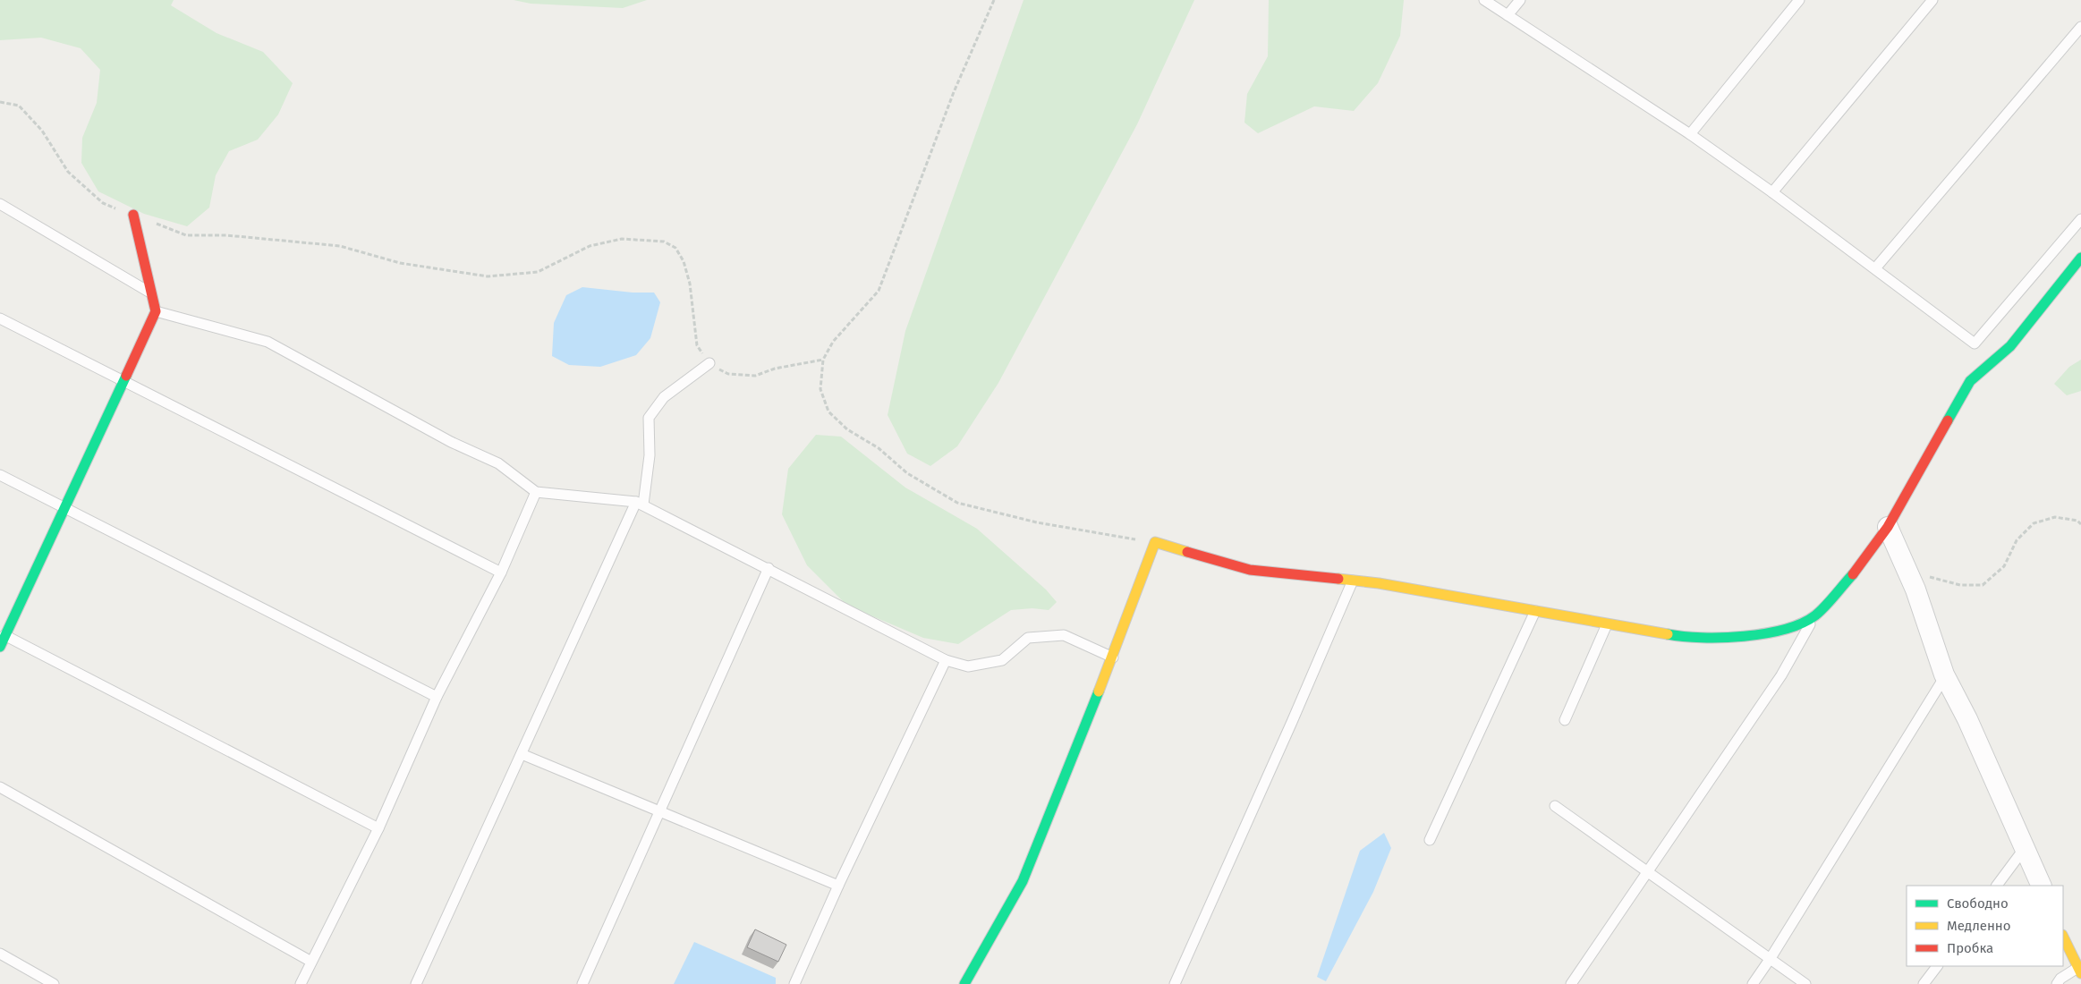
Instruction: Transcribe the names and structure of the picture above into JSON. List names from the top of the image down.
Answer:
{
  "legend": ["Свободно", "Медленно", "Пробка"]
}
